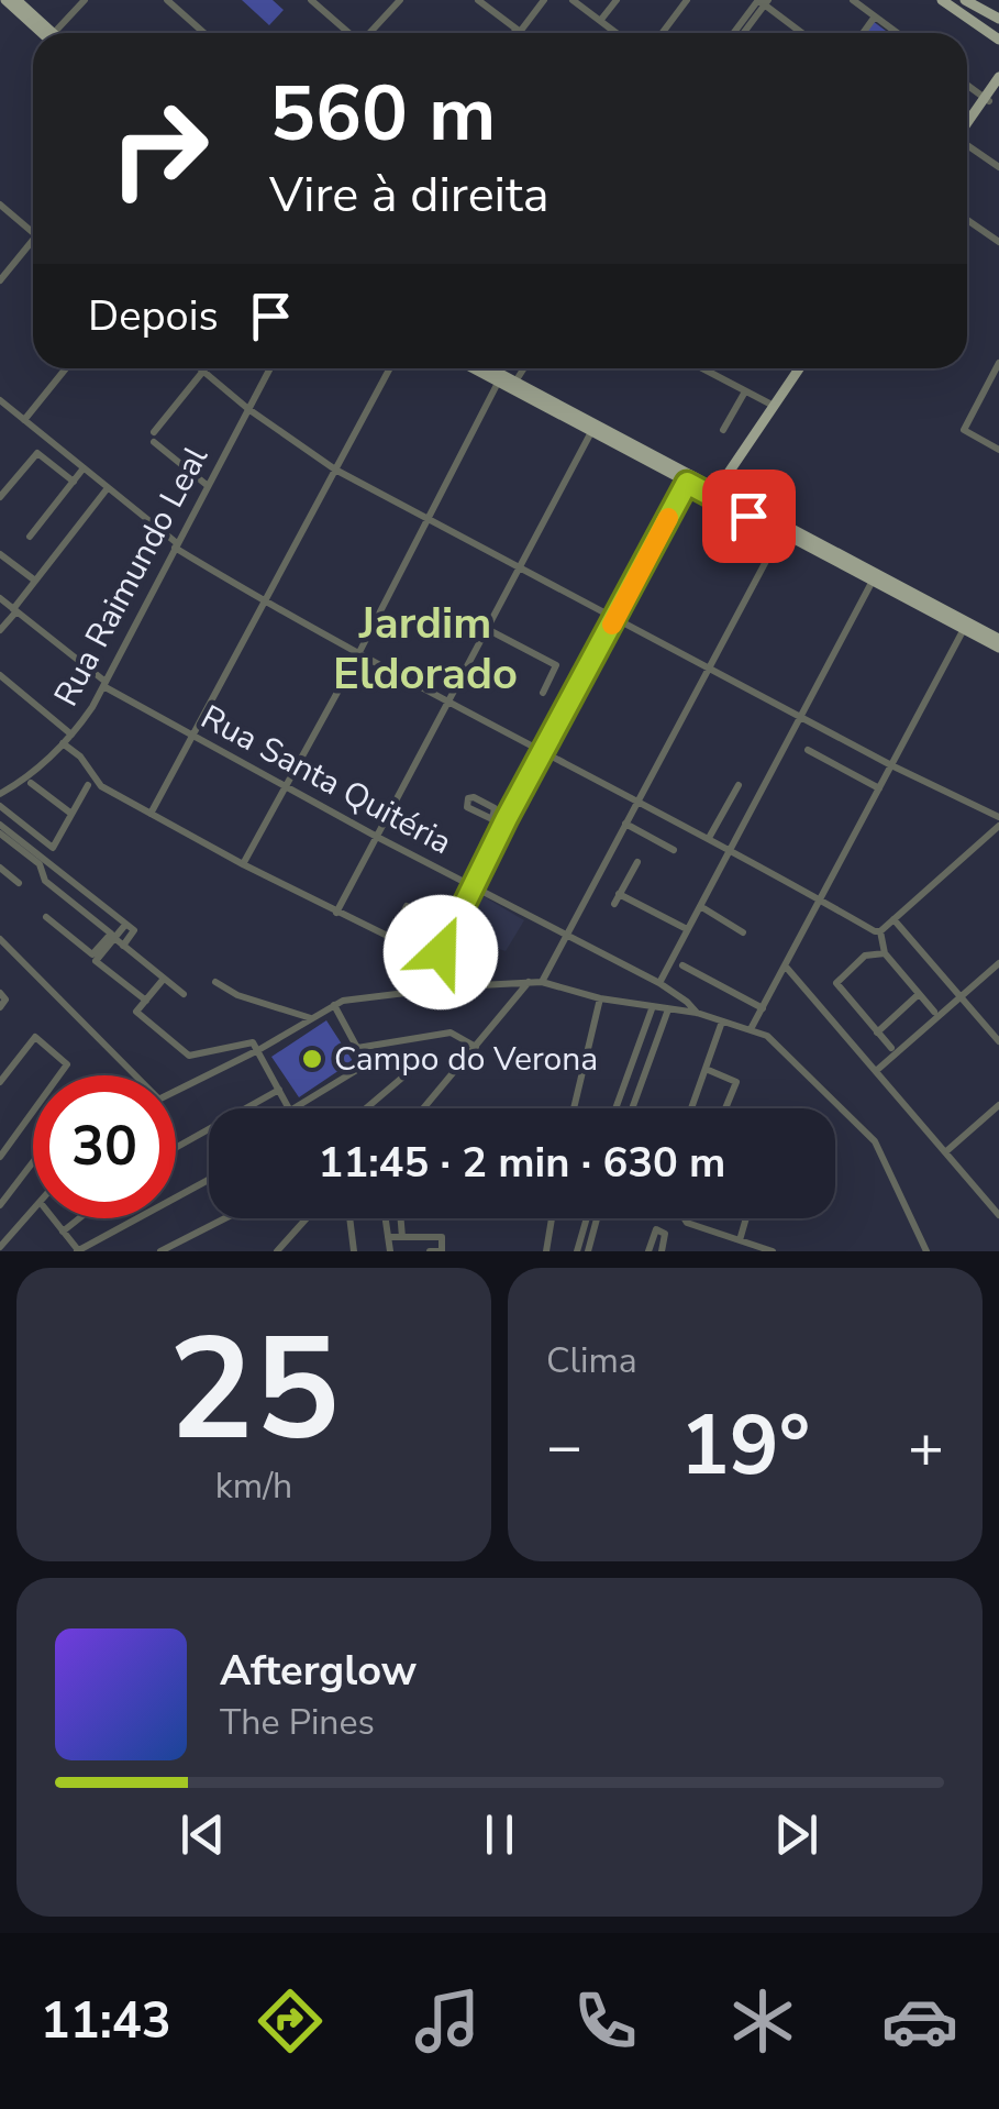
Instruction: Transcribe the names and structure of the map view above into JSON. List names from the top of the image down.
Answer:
{
  "streets": {
    "street": ["Rua Raimundo Leal", "Rua Santa Quitéria"]
  },
  "crossings": [
    ["Rua Raimundo Leal", "Rua Santa Quitéria"]
  ],
  "districts": ["Jardim Eldorado"],
  "places": ["Campo do Verona"],
  "page": {
    "turn": ["560 m", "Vire à direita"],
    "then": "Depois",
    "limit": "30",
    "trip": "11:45 · 2 min · 630 m",
    "tile": [
      ["25", "km/h"],
      "Clima"
    ],
    "heat": ["−", "19°", "+"],
    "song": ["Afterglow", "The Pines"],
    "tabs": "11:43"
  }
}
